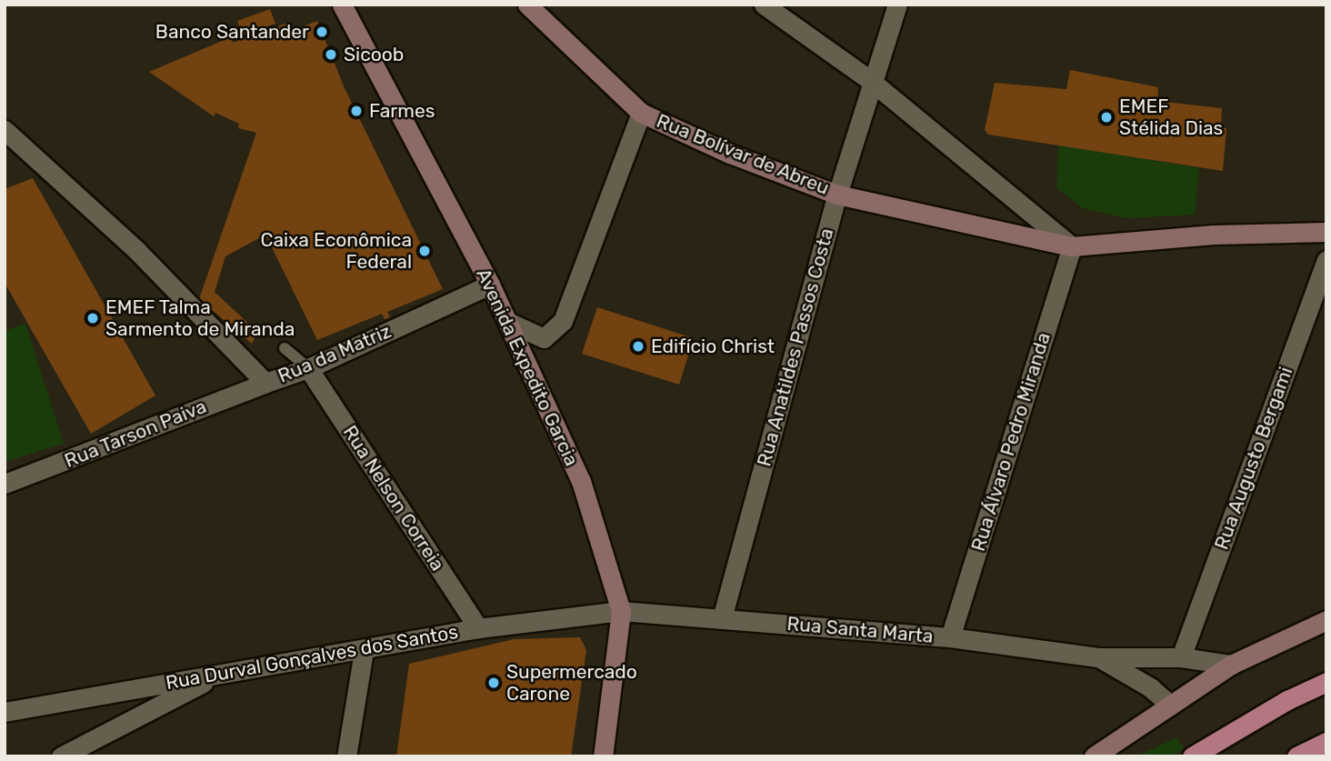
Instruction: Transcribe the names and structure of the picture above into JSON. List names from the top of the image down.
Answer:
{
  "streets": {
    "main road": ["Rua Bolívar de Abreu", "Avenida Expedito Garcia"],
    "street": [
      "Rua Anatildes Passos Costa",
      "Rua da Matriz",
      "Rua Tarson Paiva",
      "Rua Álvaro Pedro Miranda",
      "Rua Augusto Bergami",
      "Rua Nelson Correia",
      "Rua Santa Marta",
      "Rua Durval Gonçalves dos Santos"
    ]
  },
  "crossings": [
    ["Rua Bolívar de Abreu", "Rua Anatildes Passos Costa"],
    ["Rua Bolívar de Abreu", "Rua Álvaro Pedro Miranda"],
    ["Rua Anatildes Passos Costa", "Rua Santa Marta"],
    ["Rua da Matriz", "Avenida Expedito Garcia"],
    ["Rua da Matriz", "Rua Tarson Paiva"],
    ["Rua da Matriz", "Rua Nelson Correia"],
    ["Avenida Expedito Garcia", "Rua Santa Marta"],
    ["Avenida Expedito Garcia", "Rua Durval Gonçalves dos Santos"],
    ["Rua Álvaro Pedro Miranda", "Rua Santa Marta"],
    ["Rua Augusto Bergami", "Rua Santa Marta"],
    ["Rua Nelson Correia", "Rua Durval Gonçalves dos Santos"],
    ["Rua Santa Marta", "Rua Durval Gonçalves dos Santos"]
  ],
  "places": [
    "Banco Santander",
    "Sicoob",
    "Farmes",
    "EMEF Stélida Dias",
    "Caixa Econômica Federal",
    "EMEF Talma Sarmento de Miranda",
    "Edifício Christ",
    "Supermercado Carone"
  ]
}
